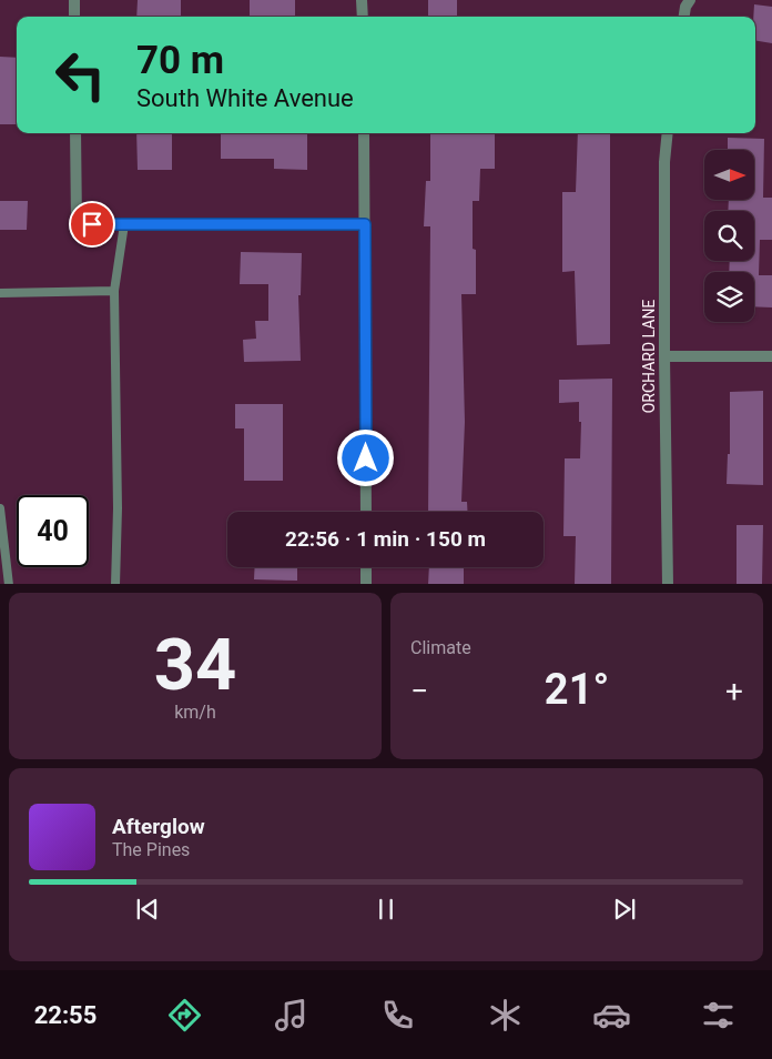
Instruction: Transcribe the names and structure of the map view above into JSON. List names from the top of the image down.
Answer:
{
  "streets": {
    "street": ["ORCHARD LANE"]
  },
  "north": "right",
  "page": {
    "turn": ["70 m", "South White Avenue"],
    "limit": "40",
    "trip": "22:56 · 1 min · 150 m",
    "tile": [
      ["34", "km/h"],
      "Climate"
    ],
    "heat": ["−", "21°", "+"],
    "song": ["Afterglow", "The Pines"],
    "tabs": "22:55"
  }
}
